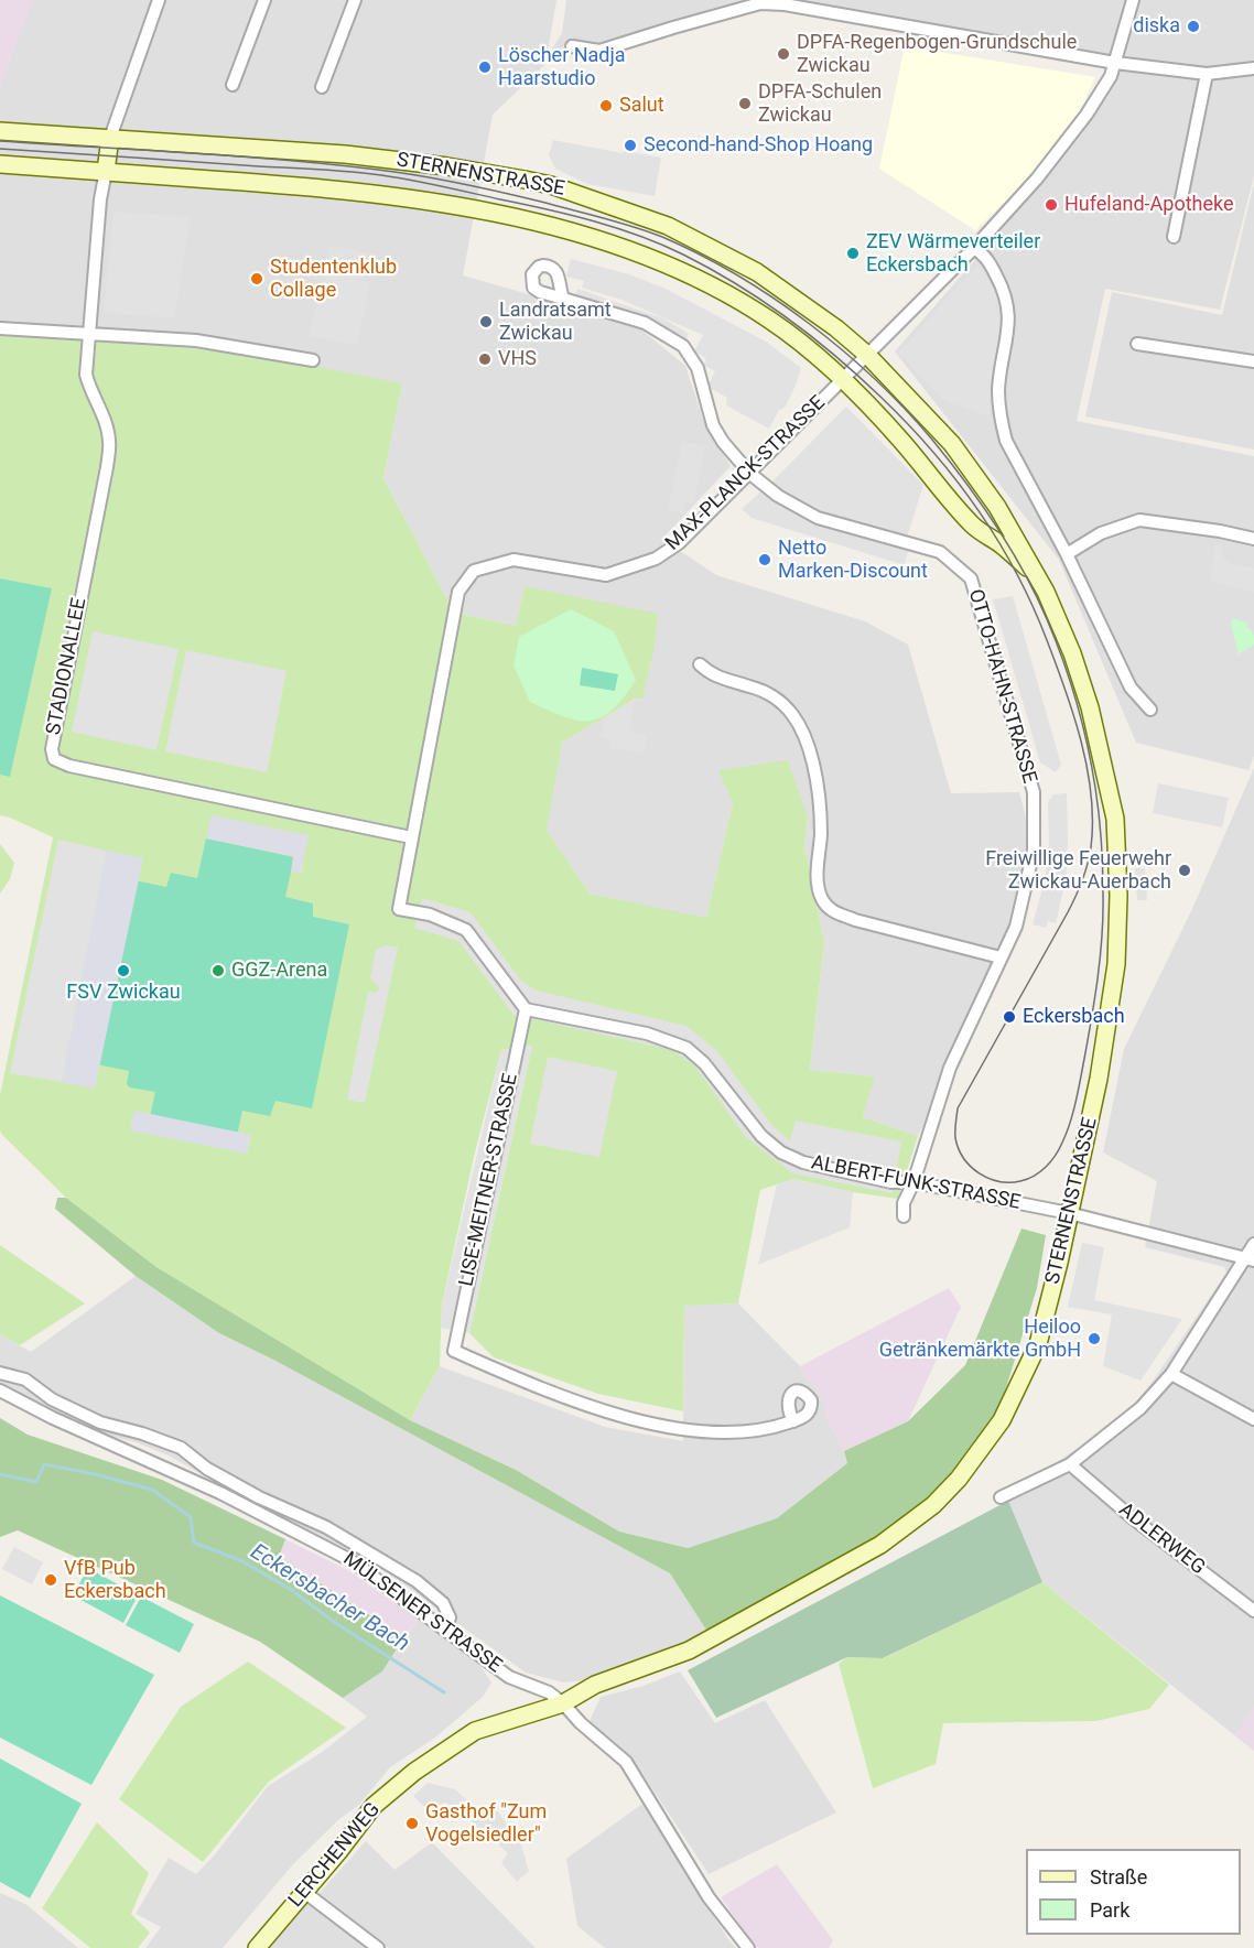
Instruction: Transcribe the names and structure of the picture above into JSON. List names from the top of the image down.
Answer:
{
  "streets": {
    "street": [
      "STERNENSTRASSE",
      "MAX-PLANCK-STRASSE",
      "STADIONALLEE",
      "OTTO-HAHN-STRASSE",
      "LISE-MEITNER-STRASSE",
      "ALBERT-FUNK-STRASSE",
      "ADLERWEG",
      "MÜLSENER STRASSE",
      "LERCHENWEG"
    ]
  },
  "crossings": [
    ["STERNENSTRASSE", "MAX-PLANCK-STRASSE"],
    ["STERNENSTRASSE", "ALBERT-FUNK-STRASSE"],
    ["STERNENSTRASSE", "MÜLSENER STRASSE"],
    ["STERNENSTRASSE", "LERCHENWEG"],
    ["MAX-PLANCK-STRASSE", "STADIONALLEE"],
    ["MAX-PLANCK-STRASSE", "OTTO-HAHN-STRASSE"],
    ["MAX-PLANCK-STRASSE", "LISE-MEITNER-STRASSE"],
    ["MAX-PLANCK-STRASSE", "ALBERT-FUNK-STRASSE"],
    ["OTTO-HAHN-STRASSE", "ALBERT-FUNK-STRASSE"],
    ["LISE-MEITNER-STRASSE", "ALBERT-FUNK-STRASSE"],
    ["MÜLSENER STRASSE", "LERCHENWEG"]
  ],
  "water": ["Eckersbacher Bach"],
  "places": [
    "diska",
    "DPFA-Regenbogen-Grundschule Zwickau",
    "Löscher Nadja Haarstudio",
    "DPFA-Schulen Zwickau",
    "Salut",
    "Second-hand-Shop Hoang",
    "Hufeland-Apotheke",
    "ZEV Wärmeverteiler Eckersbach",
    "Studentenklub Collage",
    "Landratsamt Zwickau",
    "VHS",
    "Netto Marken-Discount",
    "Freiwillige Feuerwehr Zwickau-Auerbach",
    "FSV Zwickau",
    "GGZ-Arena",
    "Eckersbach",
    "Heiloo Getränkemärkte GmbH",
    "VfB Pub Eckersbach",
    "Gasthof \"Zum Vogelsiedler\""
  ],
  "legend": ["Straße", "Park"]
}
